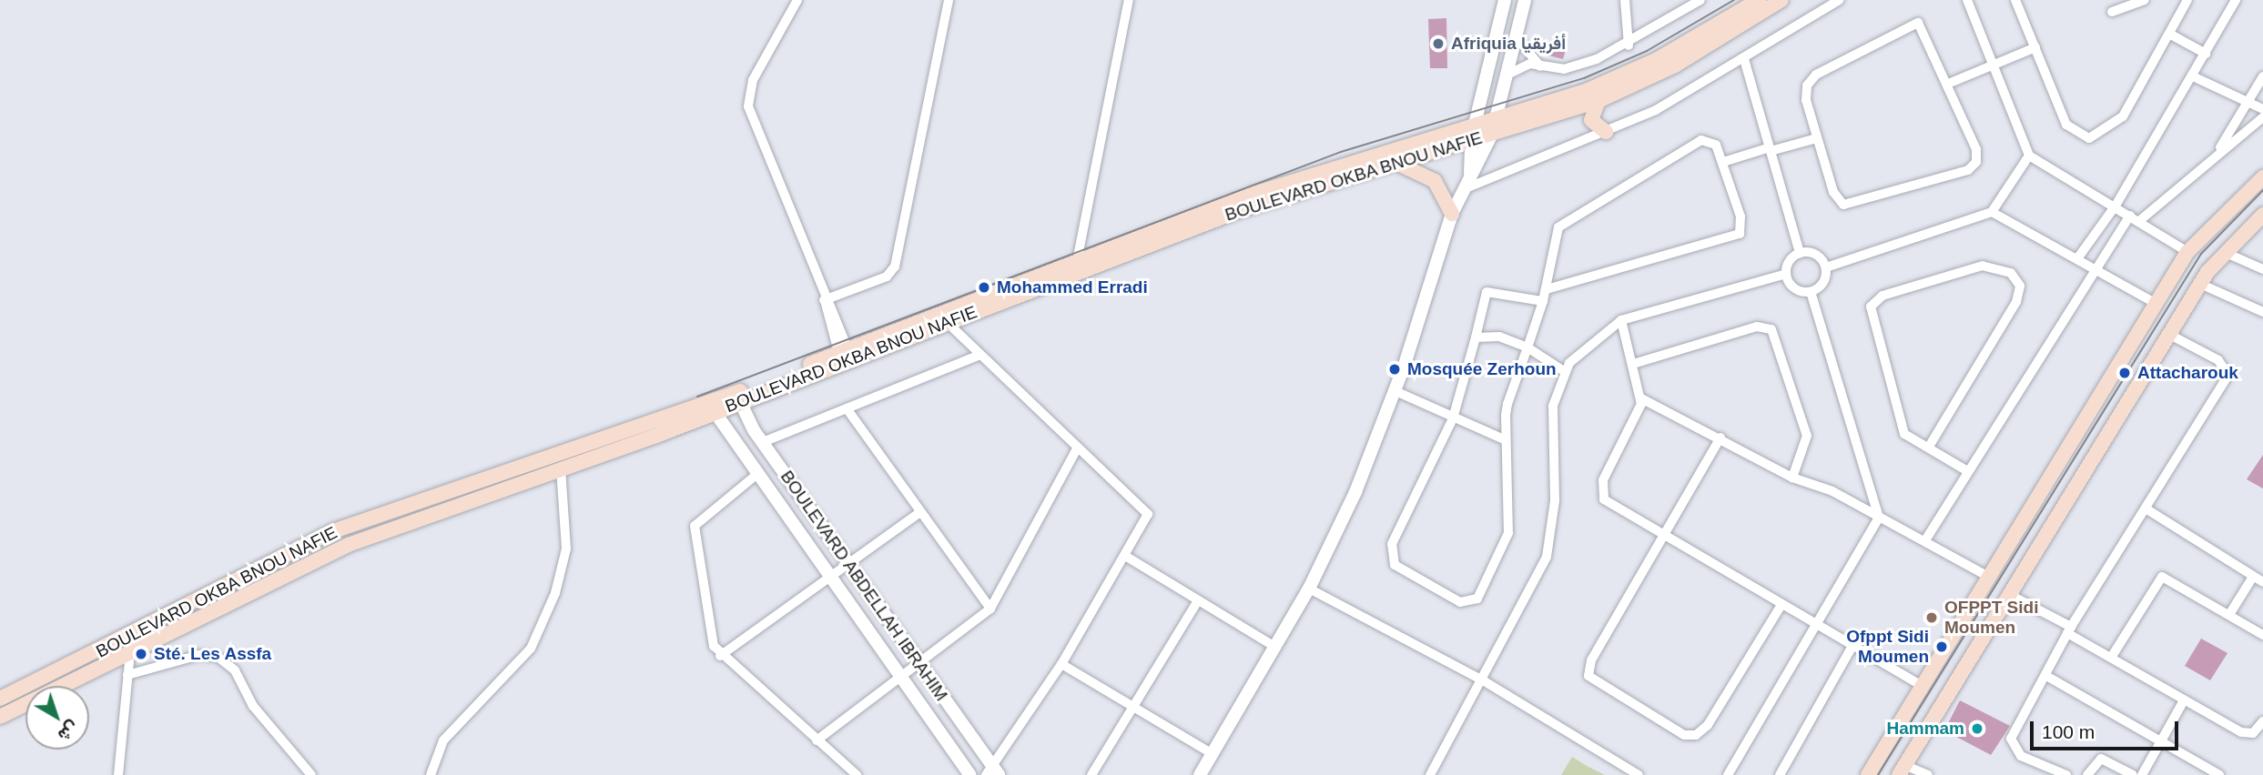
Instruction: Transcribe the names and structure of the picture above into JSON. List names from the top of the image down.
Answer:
{
  "streets": {
    "main road": ["BOULEVARD OKBA BNOU NAFIE"],
    "street": ["BOULEVARD ABDELLAH IBRAHIM"]
  },
  "crossings": [
    ["BOULEVARD OKBA BNOU NAFIE", "BOULEVARD ABDELLAH IBRAHIM"]
  ],
  "places": [
    "Afriquia أفريقيا",
    "Mohammed Erradi",
    "Mosquée Zerhoun",
    "Attacharouk",
    "OFPPT Sidi Moumen",
    "Ofppt Sidi Moumen",
    "Sté. Les Assfa",
    "Hammam"
  ],
  "scale_bar": "100 m",
  "north": "bottom right"
}
